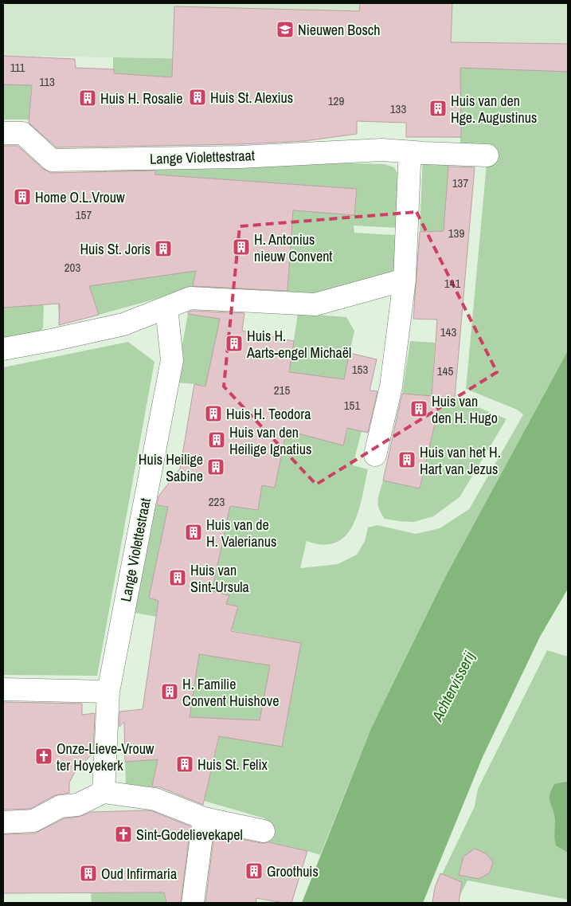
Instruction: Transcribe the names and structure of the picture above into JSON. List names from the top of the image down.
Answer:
{
  "streets": {
    "street": ["Lange Violettestraat"]
  },
  "water": ["Achtervisserij"],
  "places": {
    "school or university": ["Nieuwen Bosch"],
    "building": [
      "Huis St. Alexius",
      "Huis H. Rosalie",
      "Huis van den Hge. Augustinus",
      "Home O.L.Vrouw",
      "H. Antonius nieuw Convent",
      "Huis St. Joris",
      "Huis H. Aarts-engel Michaël",
      "Huis van den H. Hugo",
      "Huis H. Teodora",
      "Huis van den Heilige Ignatius",
      "Huis van het H. Hart van Jezus",
      "Huis Heilige Sabine",
      "Huis van de H. Valerianus",
      "Huis van Sint-Ursula",
      "H. Familie Convent Huishove",
      "Huis St. Felix",
      "Groothuis",
      "Oud Infirmaria"
    ],
    "church": ["Onze-Lieve-Vrouw ter Hoyekerk", "Sint-Godelievekapel"]
  },
  "house_numbers": [
    "111",
    "113",
    "129",
    "133",
    "137",
    "157",
    "139",
    "203",
    "141",
    "143",
    "153",
    "145",
    "215",
    "151",
    "223"
  ]
}
